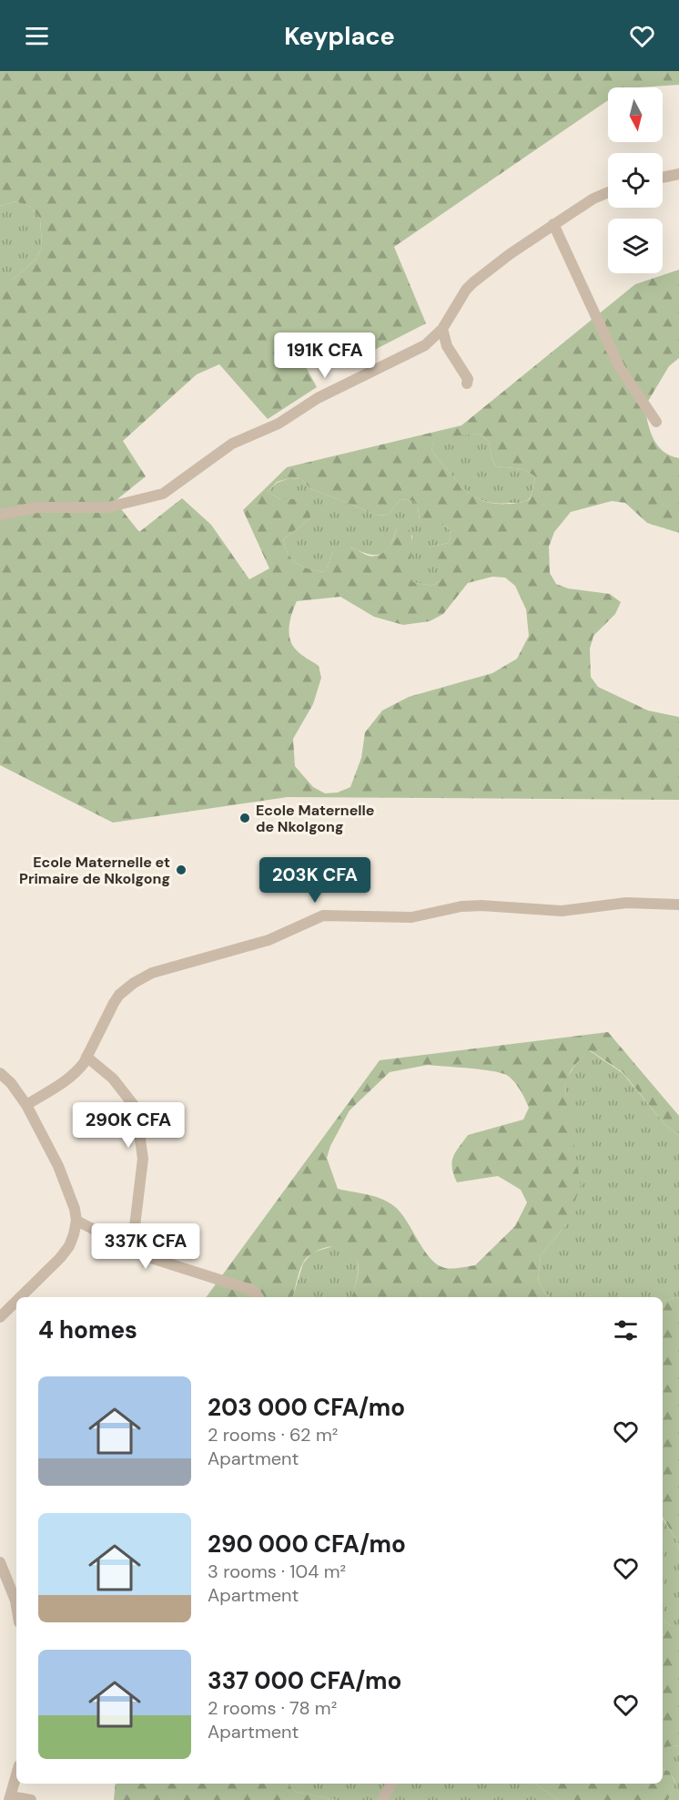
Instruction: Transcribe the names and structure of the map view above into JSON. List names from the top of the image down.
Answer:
{
  "places": ["Ecole Maternelle de Nkolgong", "Ecole Maternelle et Primaire de Nkolgong"],
  "north": "bottom",
  "page": {
    "header": "Keyplace",
    "price": [
      "191K CFA",
      "203K CFA",
      "290K CFA",
      "337K CFA"
    ],
    "heading": "4 homes",
    "list": [
      {
        "name": "203 000 CFA/mo",
        "note": "2 rooms · 62 m² · Apartment"
      },
      {
        "name": "290 000 CFA/mo",
        "note": "3 rooms · 104 m² · Apartment"
      },
      {
        "name": "337 000 CFA/mo",
        "note": "2 rooms · 78 m² · Apartment"
      }
    ]
  }
}
